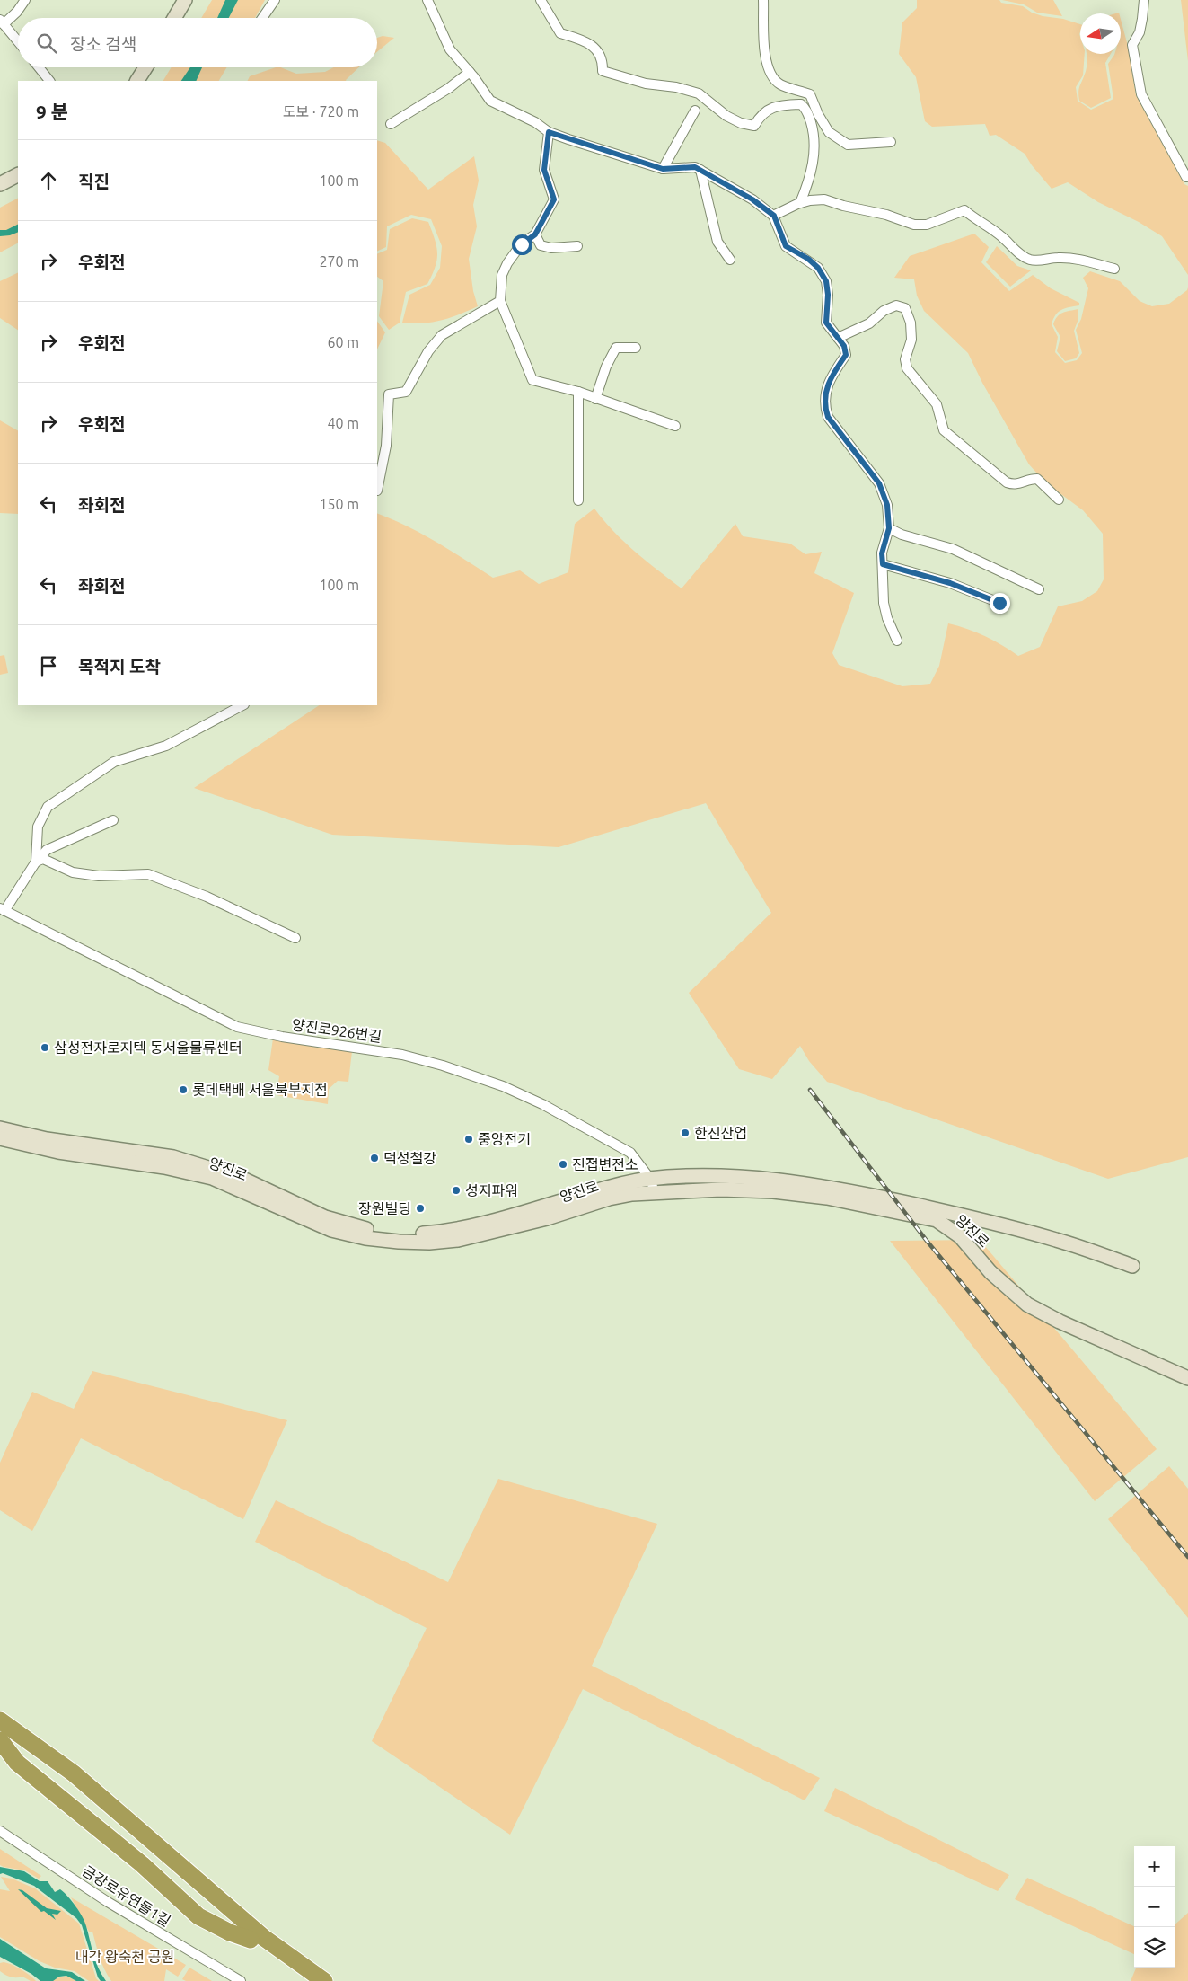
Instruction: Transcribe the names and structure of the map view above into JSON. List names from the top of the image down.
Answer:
{
  "streets": {
    "main road": ["양진로"],
    "street": ["양진로926번길", "금강로유연들1길"]
  },
  "crossings": [
    ["양진로926번길", "양진로"]
  ],
  "parks": ["내각 왕숙천 공원"],
  "places": [
    "삼성전자로지텍 동서울물류센터",
    "롯데택배 서울북부지점",
    "한진산업",
    "중앙전기",
    "덕성철강",
    "진접변전소",
    "성지파워",
    "장원빌딩"
  ],
  "north": "left",
  "page": {
    "search": "장소 검색",
    "heading": ["9 분", "도보 · 720 m"],
    "list": [
      ["직진", "100 m"],
      ["우회전", "270 m"],
      ["우회전", "60 m"],
      ["우회전", "40 m"],
      ["좌회전", "150 m"],
      ["좌회전", "100 m"],
      "목적지 도착"
    ],
    "map_buttons": ["+", "−"]
  }
}
